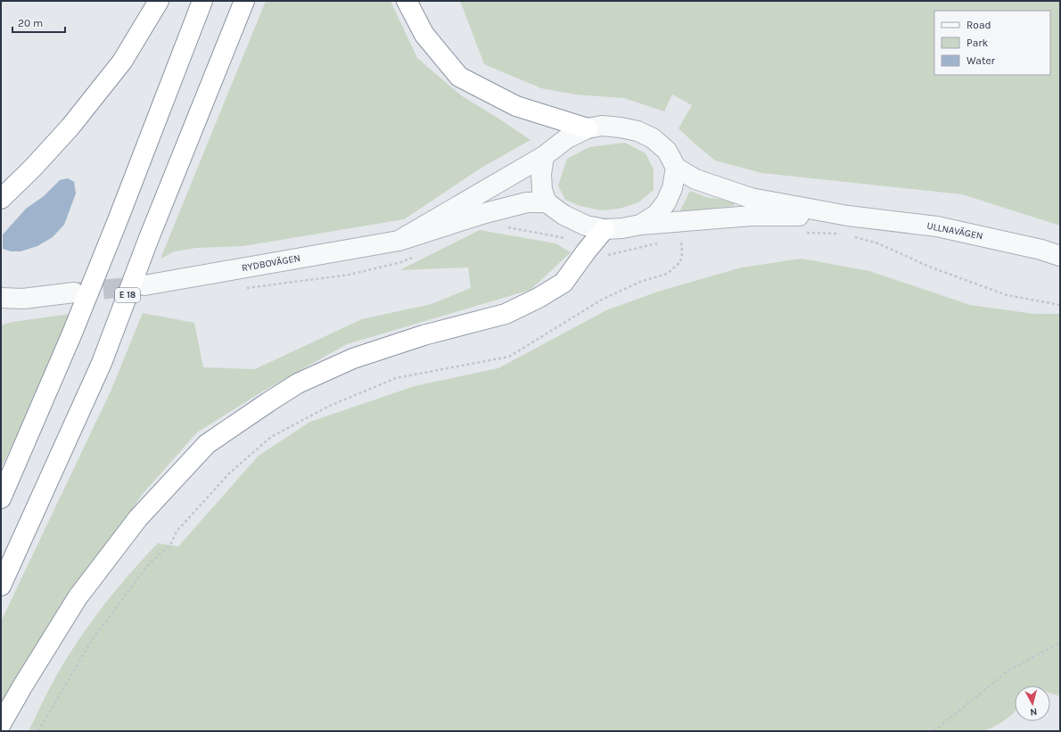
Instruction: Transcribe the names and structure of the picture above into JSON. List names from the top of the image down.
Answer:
{
  "streets": {
    "highway": ["E 18"],
    "street": ["ULLNAVÄGEN", "RYDBOVÄGEN"]
  },
  "crossings": [
    ["ULLNAVÄGEN", "RYDBOVÄGEN"]
  ],
  "legend": ["Road", "Park", "Water"],
  "scale_bar": "20 m",
  "north": "bottom"
}
